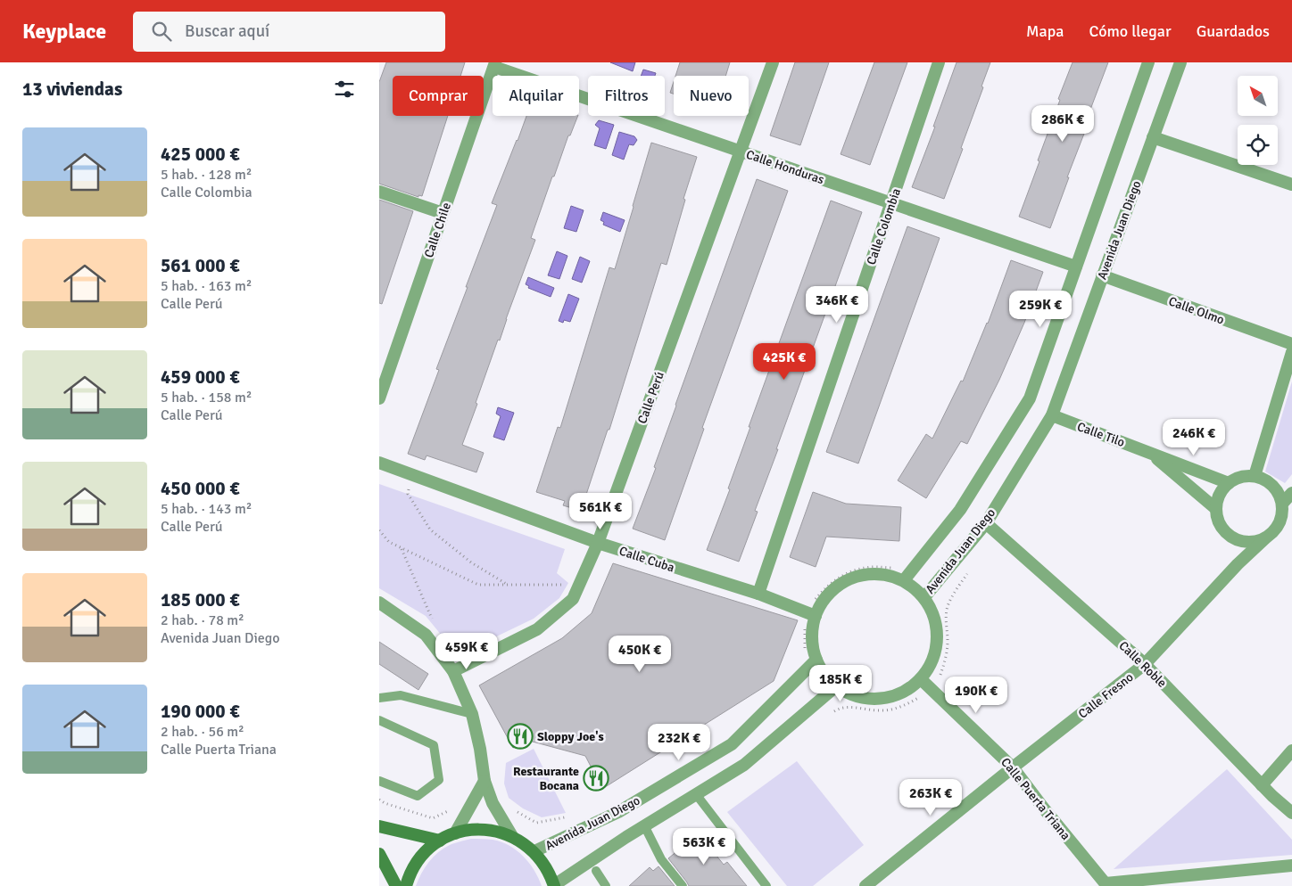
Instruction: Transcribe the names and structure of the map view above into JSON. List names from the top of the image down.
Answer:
{
  "streets": {
    "street": [
      "Calle Honduras",
      "Calle Colombia",
      "Calle Chile",
      "Avenida Juan Diego",
      "Calle Olmo",
      "Calle Perú",
      "Calle Tilo",
      "Calle Cuba",
      "Calle Roble",
      "Calle Fresno",
      "Calle Puerta Triana"
    ]
  },
  "crossings": [
    ["Calle Honduras", "Calle Colombia"],
    ["Calle Honduras", "Calle Chile"],
    ["Calle Honduras", "Avenida Juan Diego"],
    ["Calle Honduras", "Calle Perú"],
    ["Calle Colombia", "Calle Cuba"],
    ["Avenida Juan Diego", "Calle Olmo"],
    ["Avenida Juan Diego", "Calle Tilo"],
    ["Avenida Juan Diego", "Calle Cuba"],
    ["Avenida Juan Diego", "Calle Roble"],
    ["Avenida Juan Diego", "Calle Puerta Triana"],
    ["Calle Perú", "Calle Cuba"],
    ["Calle Tilo", "Calle Fresno"],
    ["Calle Cuba", "Calle Puerta Triana"],
    ["Calle Roble", "Calle Fresno"],
    ["Calle Fresno", "Calle Puerta Triana"]
  ],
  "places": {
    "restaurant": ["Sloppy Joe's", "Restaurante Bocana"]
  },
  "north": "top left",
  "page": {
    "header": "Keyplace",
    "search": "Buscar aquí",
    "nav": ["Mapa", "Cómo llegar", "Guardados"],
    "heading": "13 viviendas",
    "chip": [
      "Comprar",
      "Alquilar",
      "Filtros",
      "Nuevo"
    ],
    "price": [
      "286K €",
      "346K €",
      "259K €",
      "425K €",
      "246K €",
      "561K €",
      "459K €",
      "450K €",
      "185K €",
      "190K €",
      "232K €",
      "263K €",
      "563K €"
    ],
    "list": [
      {
        "name": "425 000 €",
        "note": "5 hab. · 128 m² · Calle Colombia"
      },
      {
        "name": "561 000 €",
        "note": "5 hab. · 163 m² · Calle Perú"
      },
      {
        "name": "459 000 €",
        "note": "5 hab. · 158 m² · Calle Perú"
      },
      {
        "name": "450 000 €",
        "note": "5 hab. · 143 m² · Calle Perú"
      },
      {
        "name": "185 000 €",
        "note": "2 hab. · 78 m² · Avenida Juan Diego"
      },
      {
        "name": "190 000 €",
        "note": "2 hab. · 56 m² · Calle Puerta Triana"
      }
    ]
  }
}
